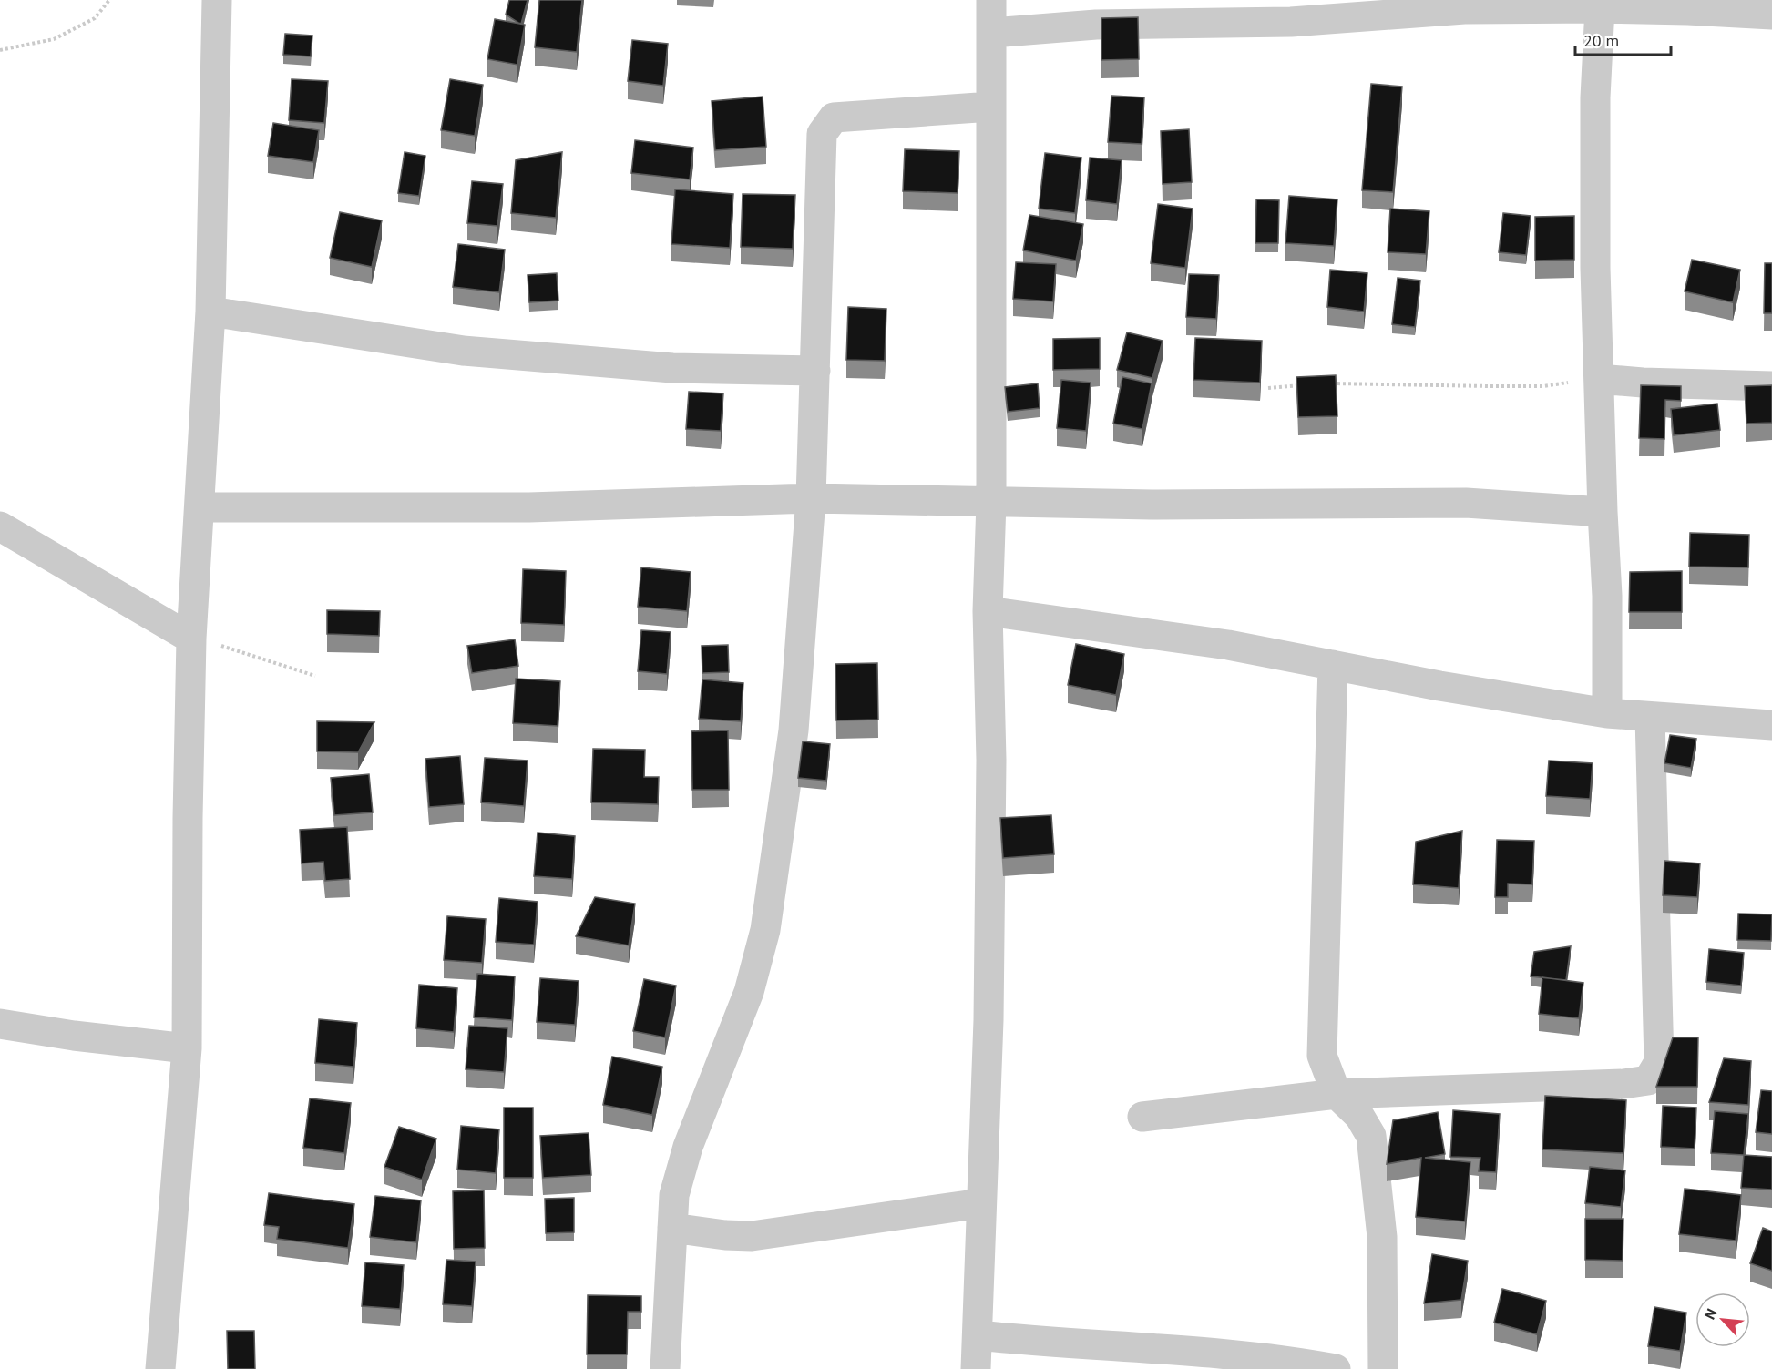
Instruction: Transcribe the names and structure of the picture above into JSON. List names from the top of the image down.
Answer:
{
  "scale_bar": "20 m",
  "north": "top left"
}
